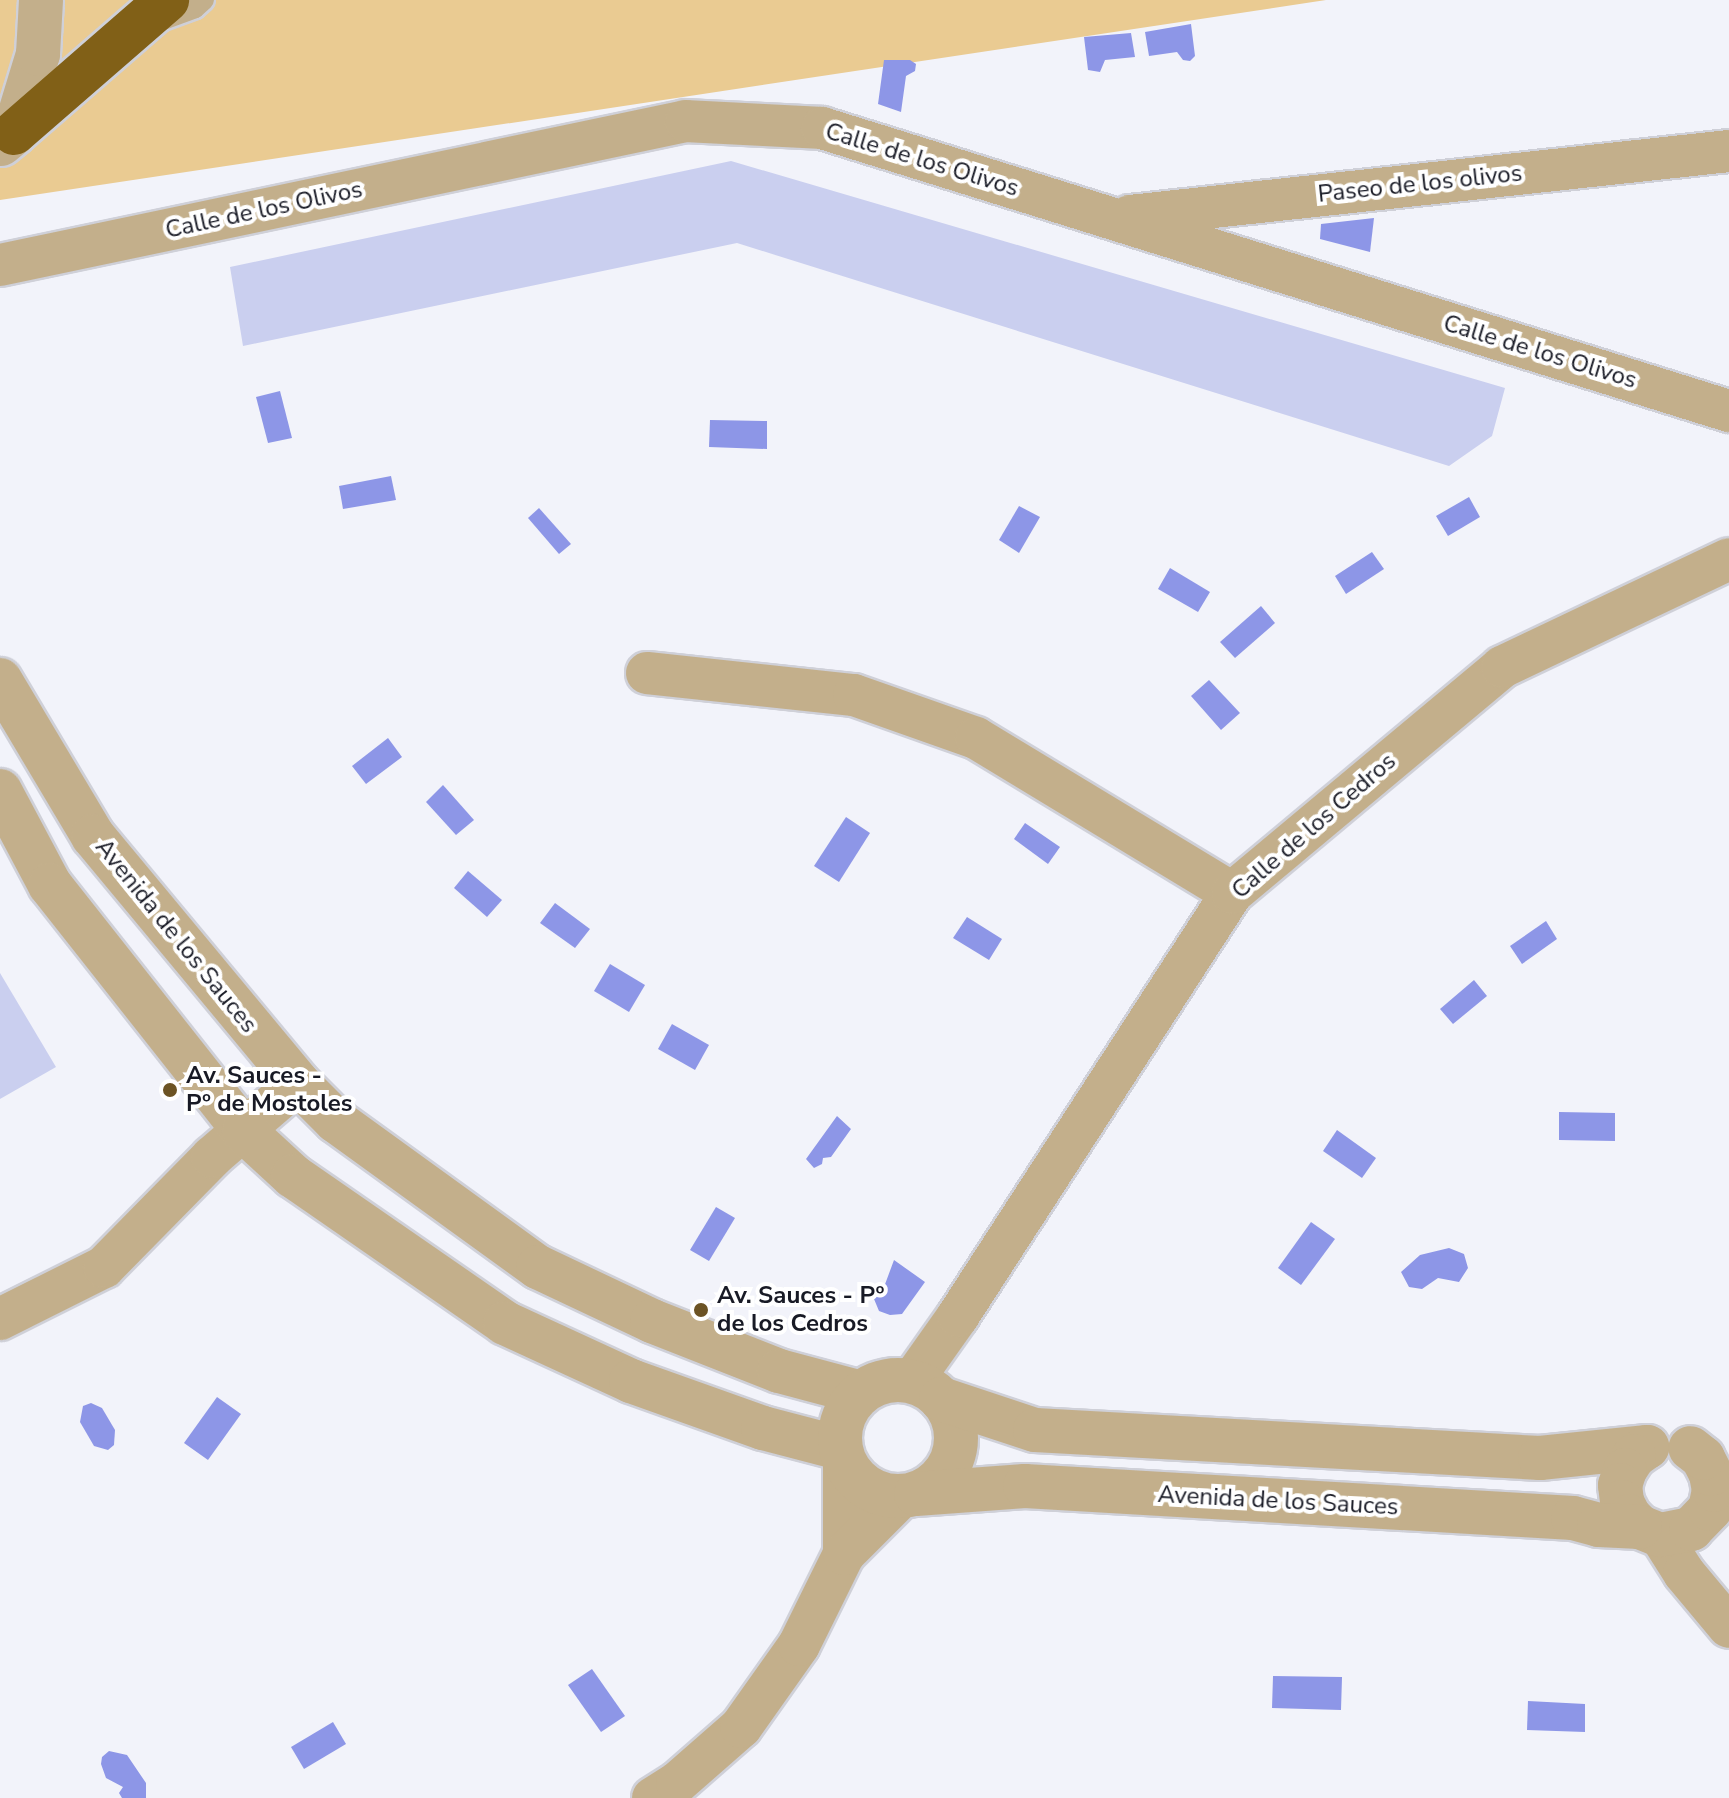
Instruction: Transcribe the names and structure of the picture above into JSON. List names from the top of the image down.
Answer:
{
  "streets": {
    "street": [
      "Calle de los Olivos",
      "Paseo de los olivos",
      "Calle de los Cedros",
      "Avenida de los Sauces"
    ]
  },
  "crossings": [
    ["Calle de los Olivos", "Paseo de los olivos"],
    ["Calle de los Cedros", "Avenida de los Sauces"]
  ],
  "places": ["Av. Sauces - Pº de Mostoles", "Av. Sauces - Pº de los Cedros"]
}
